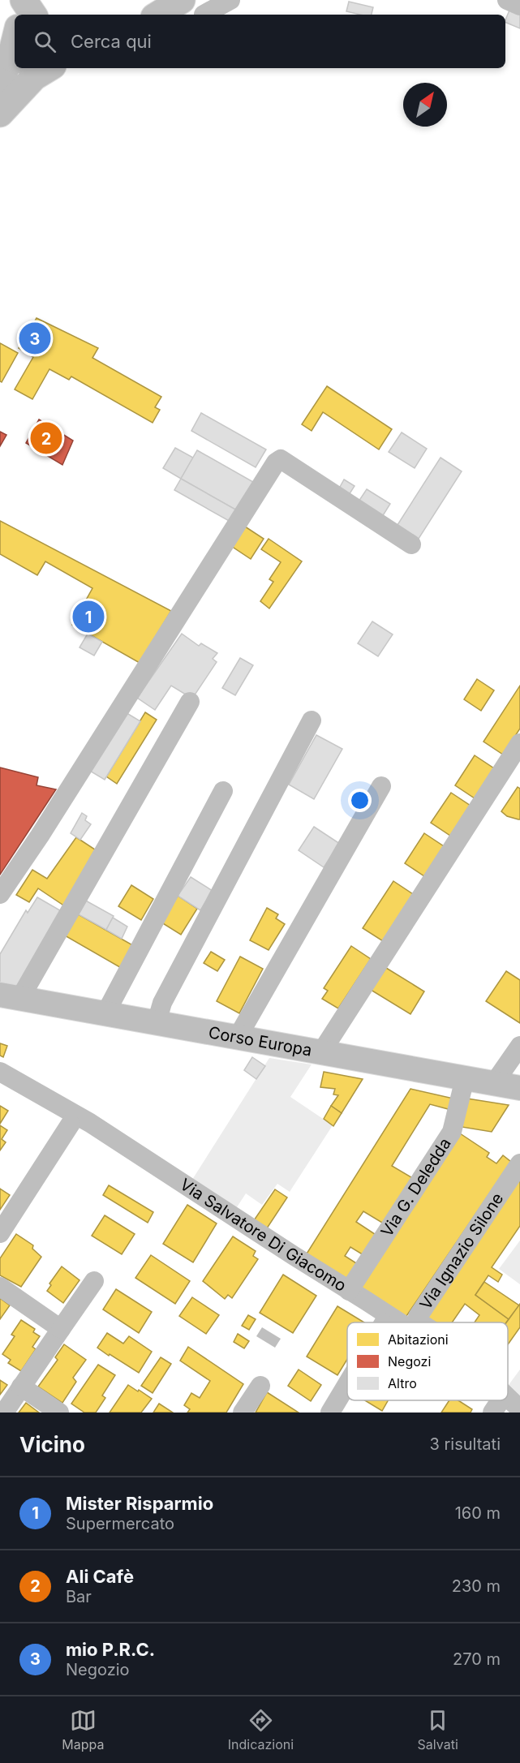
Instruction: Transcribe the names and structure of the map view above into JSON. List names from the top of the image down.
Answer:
{
  "streets": {
    "main road": ["Corso Europa"],
    "street": ["Via G. Deledda", "Via Salvatore Di Giacomo", "Via Ignazio Silone"]
  },
  "crossings": [
    ["Corso Europa", "Via G. Deledda"],
    ["Via G. Deledda", "Via Salvatore Di Giacomo"]
  ],
  "legend": ["Abitazioni", "Negozi", "Altro"],
  "north": "top right",
  "page": {
    "search": "Cerca qui",
    "pins": ["3", "2", "1"],
    "heading": ["Vicino", "3 risultati"],
    "list": [
      {
        "mark": "1",
        "name": "Mister Risparmio",
        "note": "Supermercato",
        "value": "160 m"
      },
      {
        "mark": "2",
        "name": "Ali Cafè",
        "note": "Bar",
        "value": "230 m"
      },
      {
        "mark": "3",
        "name": "mio P.R.C.",
        "note": "Negozio",
        "value": "270 m"
      }
    ],
    "nav": ["Mappa", "Indicazioni", "Salvati"]
  }
}
